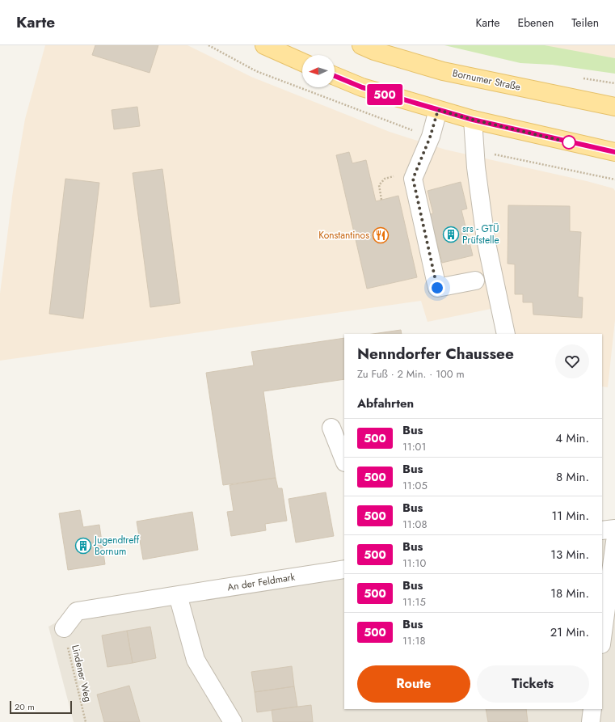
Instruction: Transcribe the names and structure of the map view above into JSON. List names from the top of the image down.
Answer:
{
  "streets": {
    "main road": ["Bornumer Straße"],
    "street": ["An der Feldmark"],
    "path": ["Lindener Weg"]
  },
  "crossings": [
    ["An der Feldmark", "Lindener Weg"]
  ],
  "places": {
    "building": ["srs - GTÜ Prüfstelle", "Jugendtreff Bornum"],
    "restaurant": ["Konstantinos"]
  },
  "lines": ["bus line 500"],
  "scale_bar": "20 m",
  "north": "left",
  "page": {
    "header": "Karte",
    "nav": ["Karte", "Ebenen", "Teilen"],
    "on_map": "500",
    "heading": [
      ["Nenndorfer Chaussee", "Zu Fuß · 2 Min. · 100 m"],
      "Abfahrten"
    ],
    "list": [
      {
        "mark": "500",
        "name": "Bus",
        "note": "11:01",
        "value": "4 Min."
      },
      {
        "mark": "500",
        "name": "Bus",
        "note": "11:05",
        "value": "8 Min."
      },
      {
        "mark": "500",
        "name": "Bus",
        "note": "11:08",
        "value": "11 Min."
      },
      {
        "mark": "500",
        "name": "Bus",
        "note": "11:10",
        "value": "13 Min."
      },
      {
        "mark": "500",
        "name": "Bus",
        "note": "11:15",
        "value": "18 Min."
      },
      {
        "mark": "500",
        "name": "Bus",
        "note": "11:18",
        "value": "21 Min."
      }
    ],
    "buttons": ["Route", "Tickets"],
    "scale": "20 m"
  }
}
